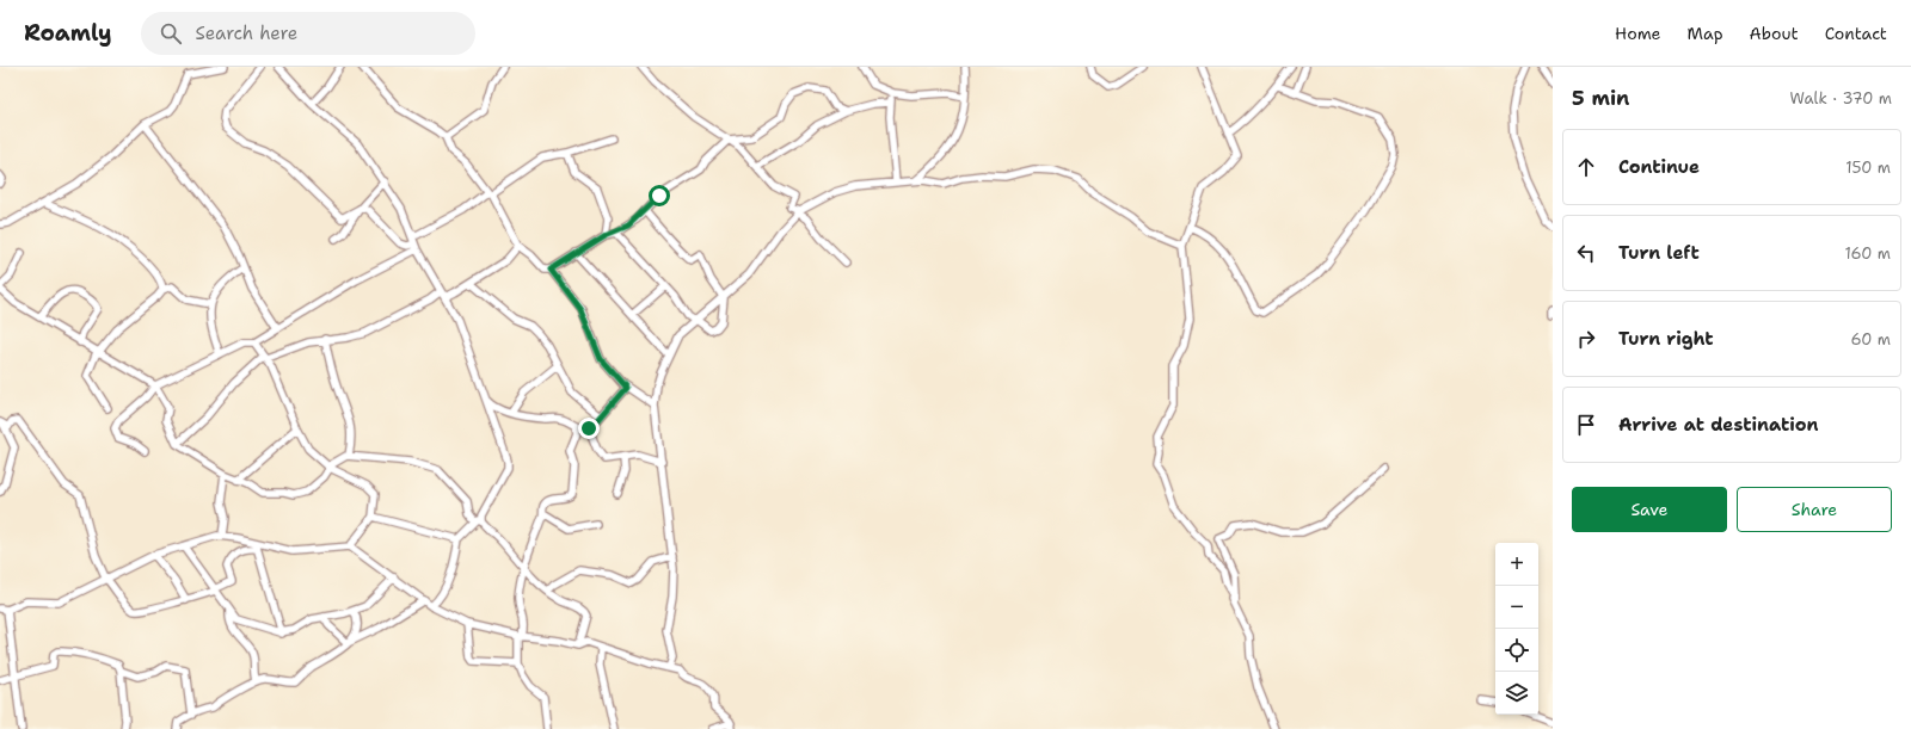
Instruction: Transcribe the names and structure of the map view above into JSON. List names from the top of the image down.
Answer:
{
  "page": {
    "header": "Roamly",
    "search": "Search here",
    "nav": [
      "Home",
      "Map",
      "About",
      "Contact"
    ],
    "heading": ["5 min", "Walk · 370 m"],
    "list": [
      ["Continue", "150 m"],
      ["Turn left", "160 m"],
      ["Turn right", "60 m"],
      "Arrive at destination"
    ],
    "buttons": ["Save", "Share"],
    "map_buttons": ["+", "−"]
  }
}
